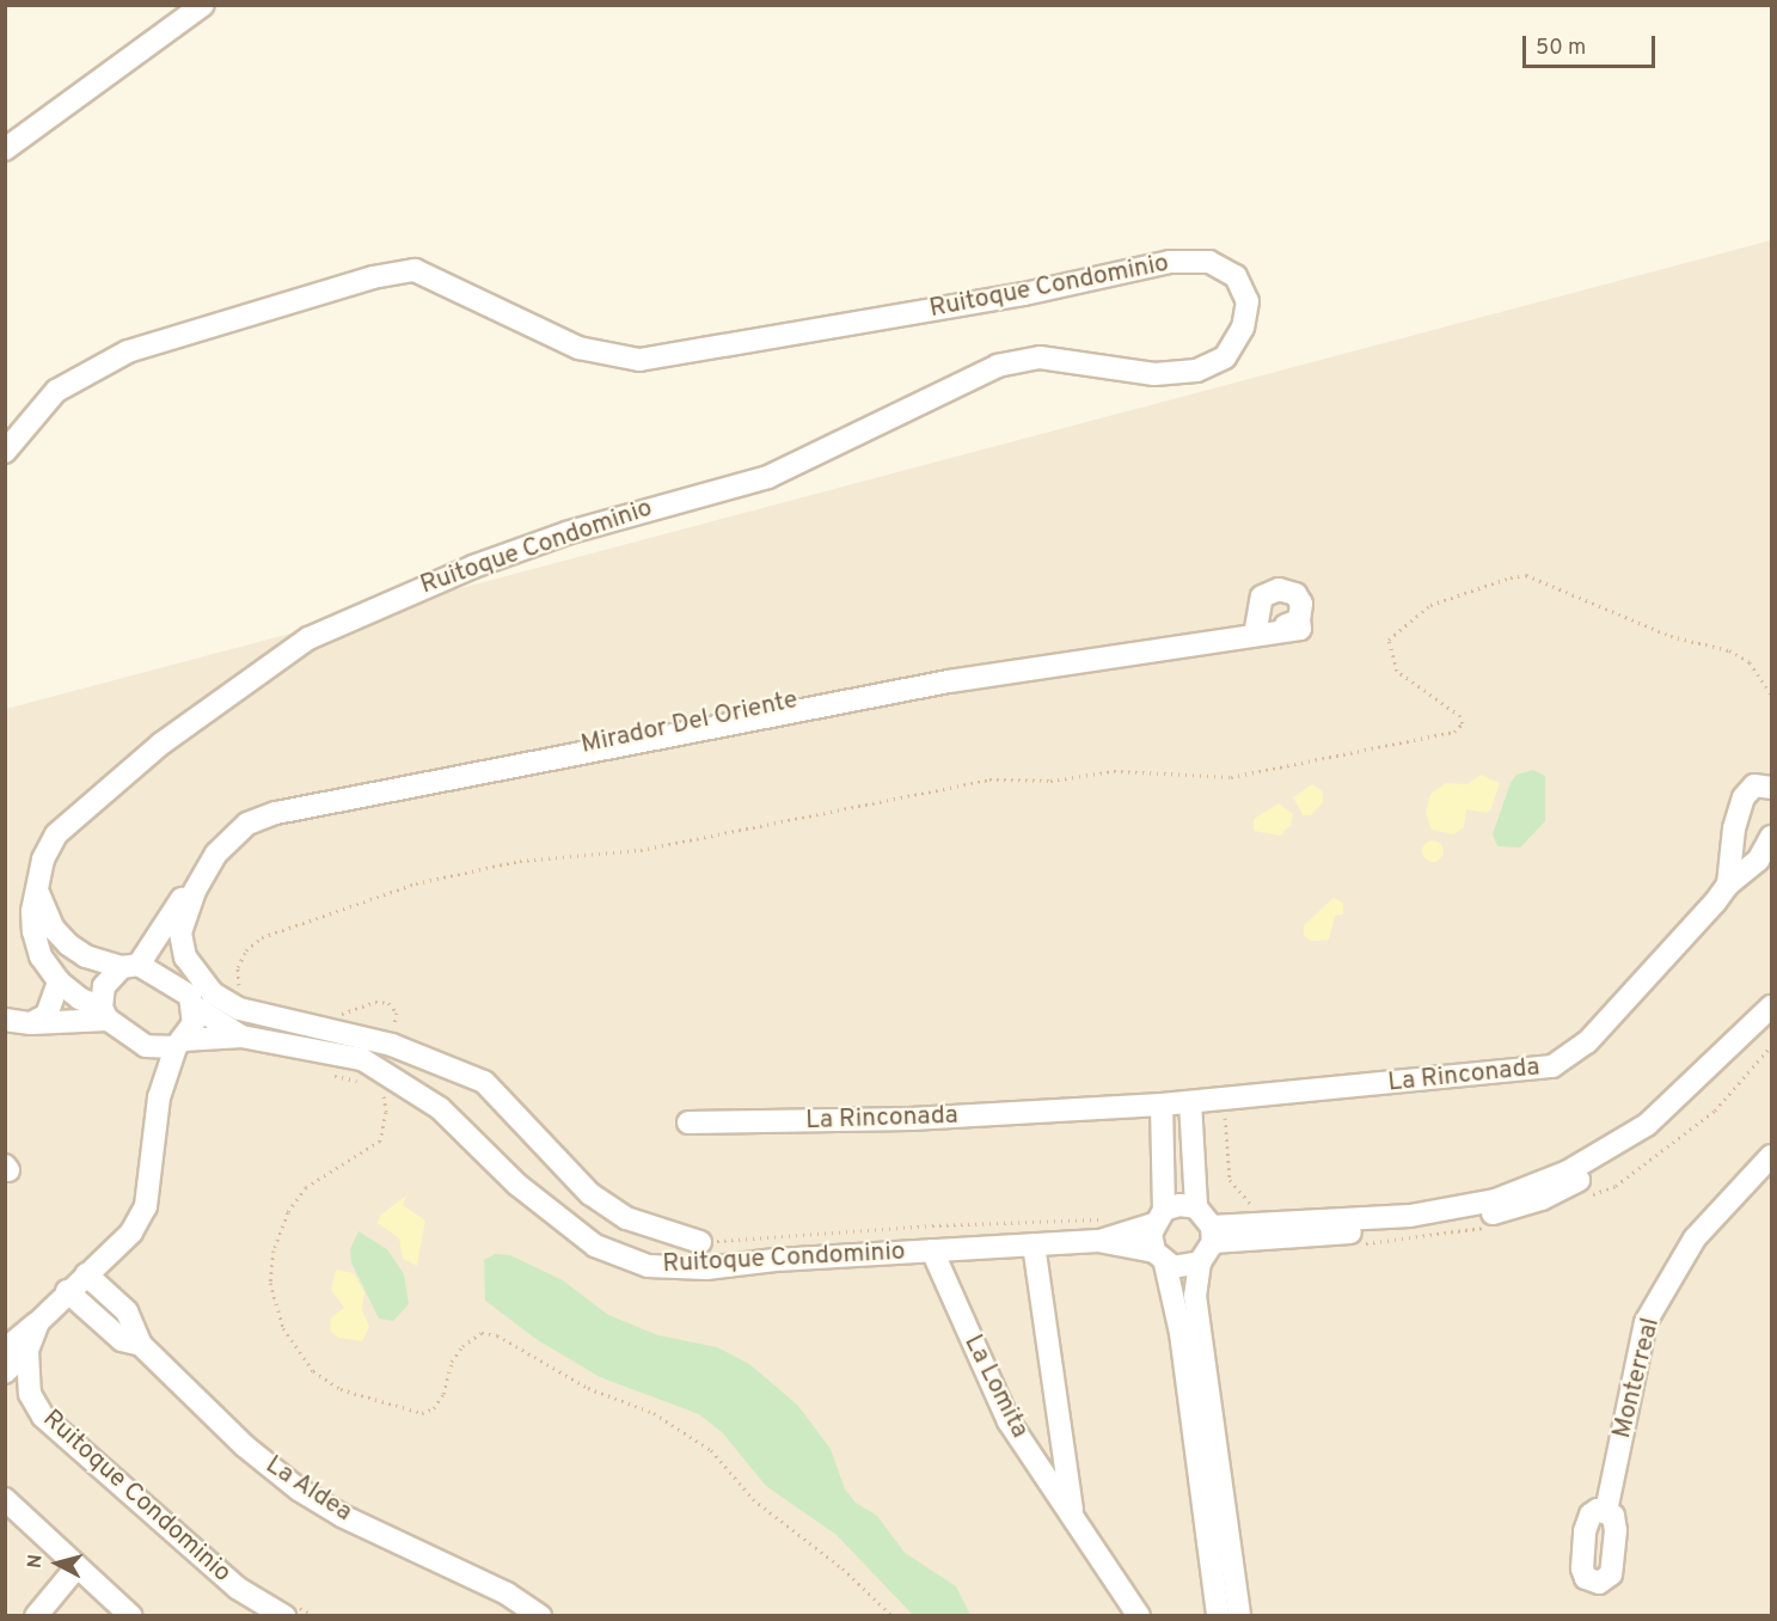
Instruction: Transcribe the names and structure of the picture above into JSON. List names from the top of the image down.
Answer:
{
  "streets": {
    "street": [
      "Ruitoque Condominio",
      "Mirador Del Oriente",
      "La Rinconada",
      "Monterreal",
      "La Lomita",
      "La Aldea"
    ]
  },
  "crossings": [
    ["Ruitoque Condominio", "Mirador Del Oriente"],
    ["Ruitoque Condominio", "La Lomita"],
    ["Ruitoque Condominio", "La Aldea"]
  ],
  "scale_bar": "50 m",
  "north": "left"
}
